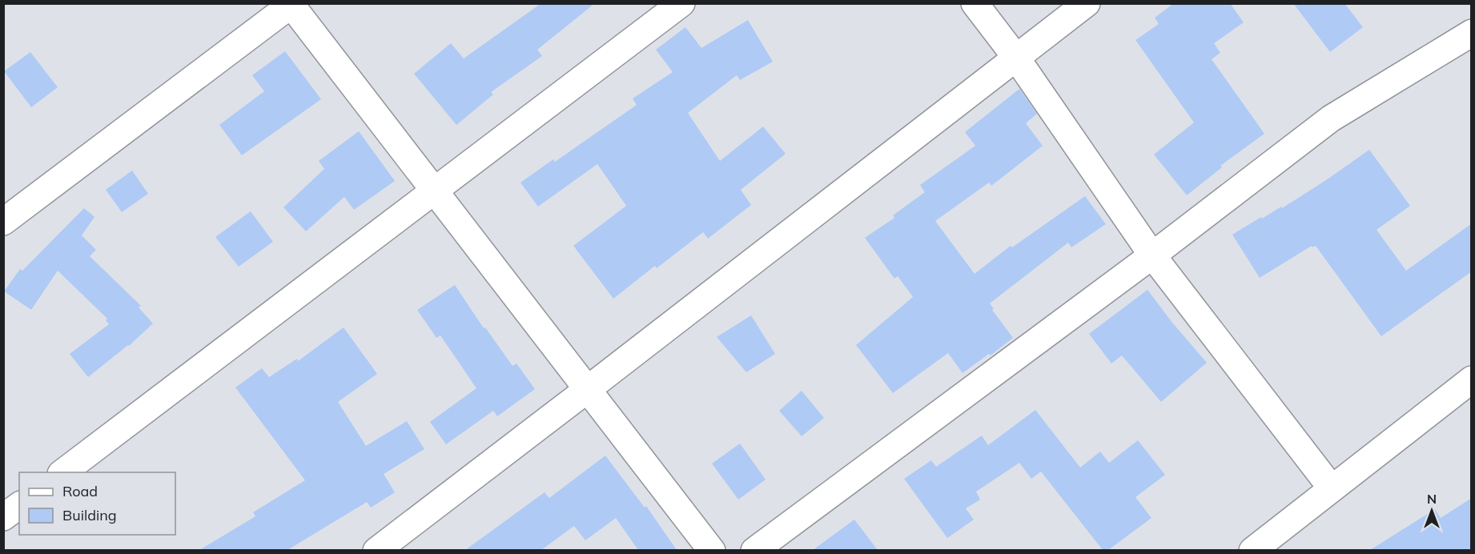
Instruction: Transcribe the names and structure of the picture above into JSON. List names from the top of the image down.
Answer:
{
  "legend": ["Road", "Building"],
  "north": "top"
}
